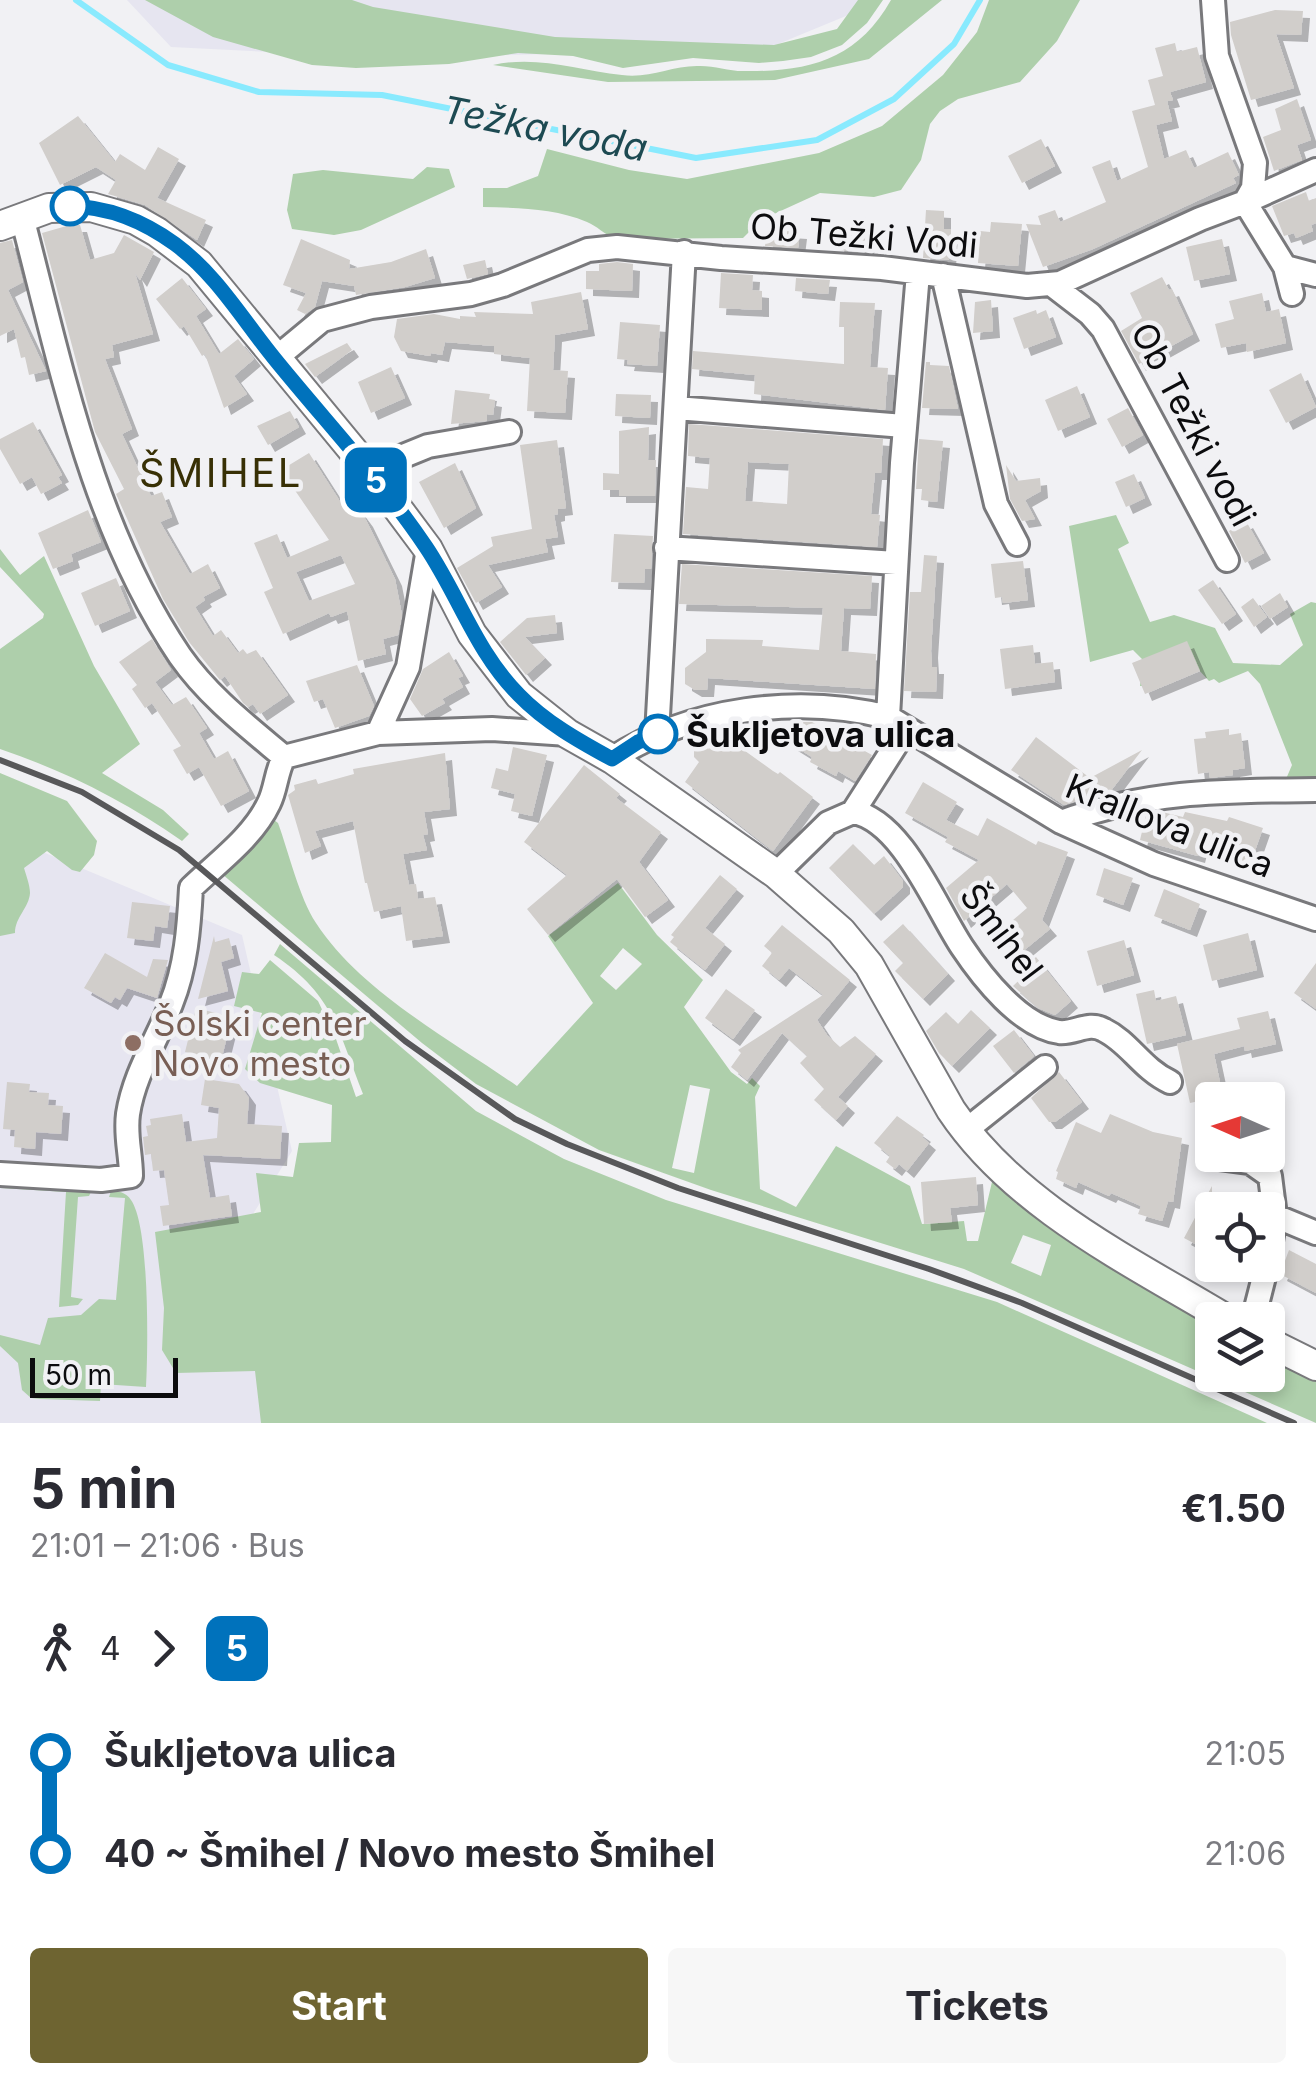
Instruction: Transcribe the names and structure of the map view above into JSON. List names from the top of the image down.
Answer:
{
  "streets": {
    "street": [
      "Ob Težki Vodi",
      "Ob Težki vodi",
      "Krallova ulica",
      "Šmihel"
    ]
  },
  "crossings": [
    ["Ob Težki Vodi", "Ob Težki vodi"]
  ],
  "districts": ["ŠMIHEL"],
  "water": ["Težka voda"],
  "places": ["Šukljetova ulica", "Šolski center Novo mesto"],
  "lines": ["bus line 5"],
  "scale_bar": "50 m",
  "north": "left",
  "page": {
    "on_map": "5",
    "scale": "50 m",
    "heading": ["5 min", "21:01 – 21:06 · Bus", "€1.50"],
    "legs": ["4", "5"],
    "list": [
      {
        "name": "Šukljetova ulica",
        "value": "21:05"
      },
      {
        "name": "40 ~ Šmihel / Novo mesto Šmihel",
        "value": "21:06"
      }
    ],
    "buttons": ["Start", "Tickets"]
  }
}
